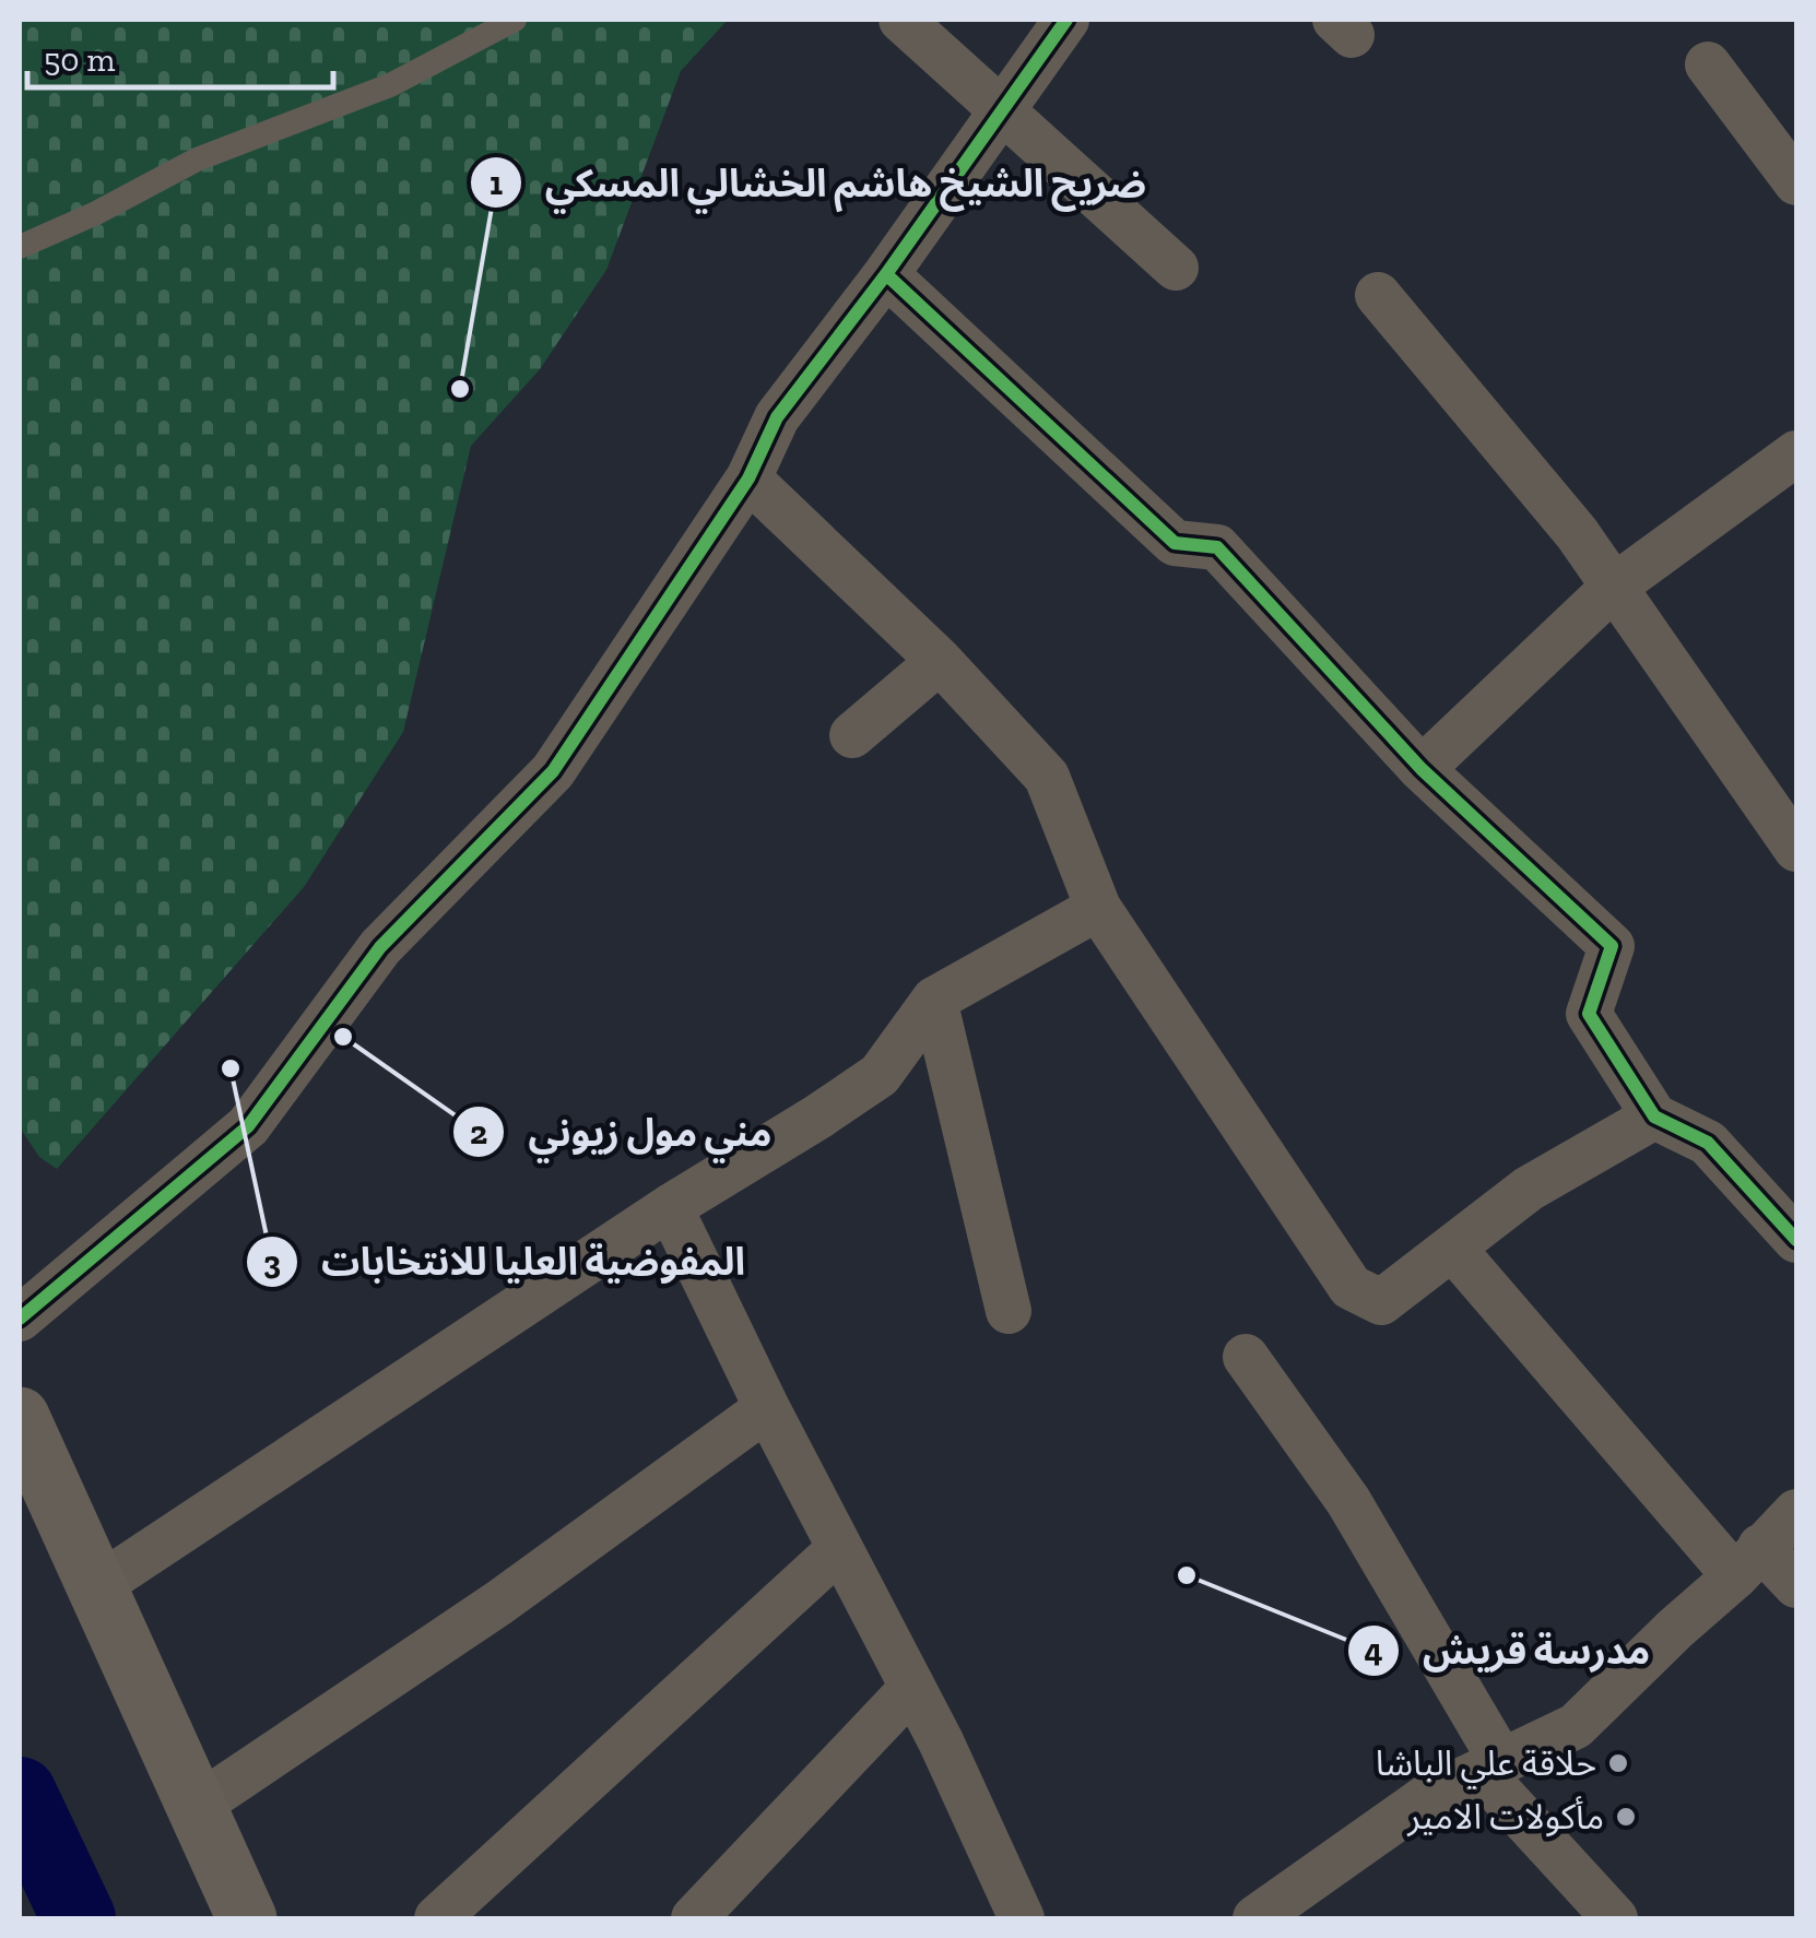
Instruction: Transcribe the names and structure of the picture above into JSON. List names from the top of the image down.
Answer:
{
  "places": [
    "ضريح الشيخ هاشم الخشالي المسكي",
    "مني مول زيوني",
    "المفوضية العليا للانتخابات",
    "مدرسة قريش",
    "حلاقة علي الباشا",
    "مأكولات الامير"
  ],
  "scale_bar": "50 m"
}
